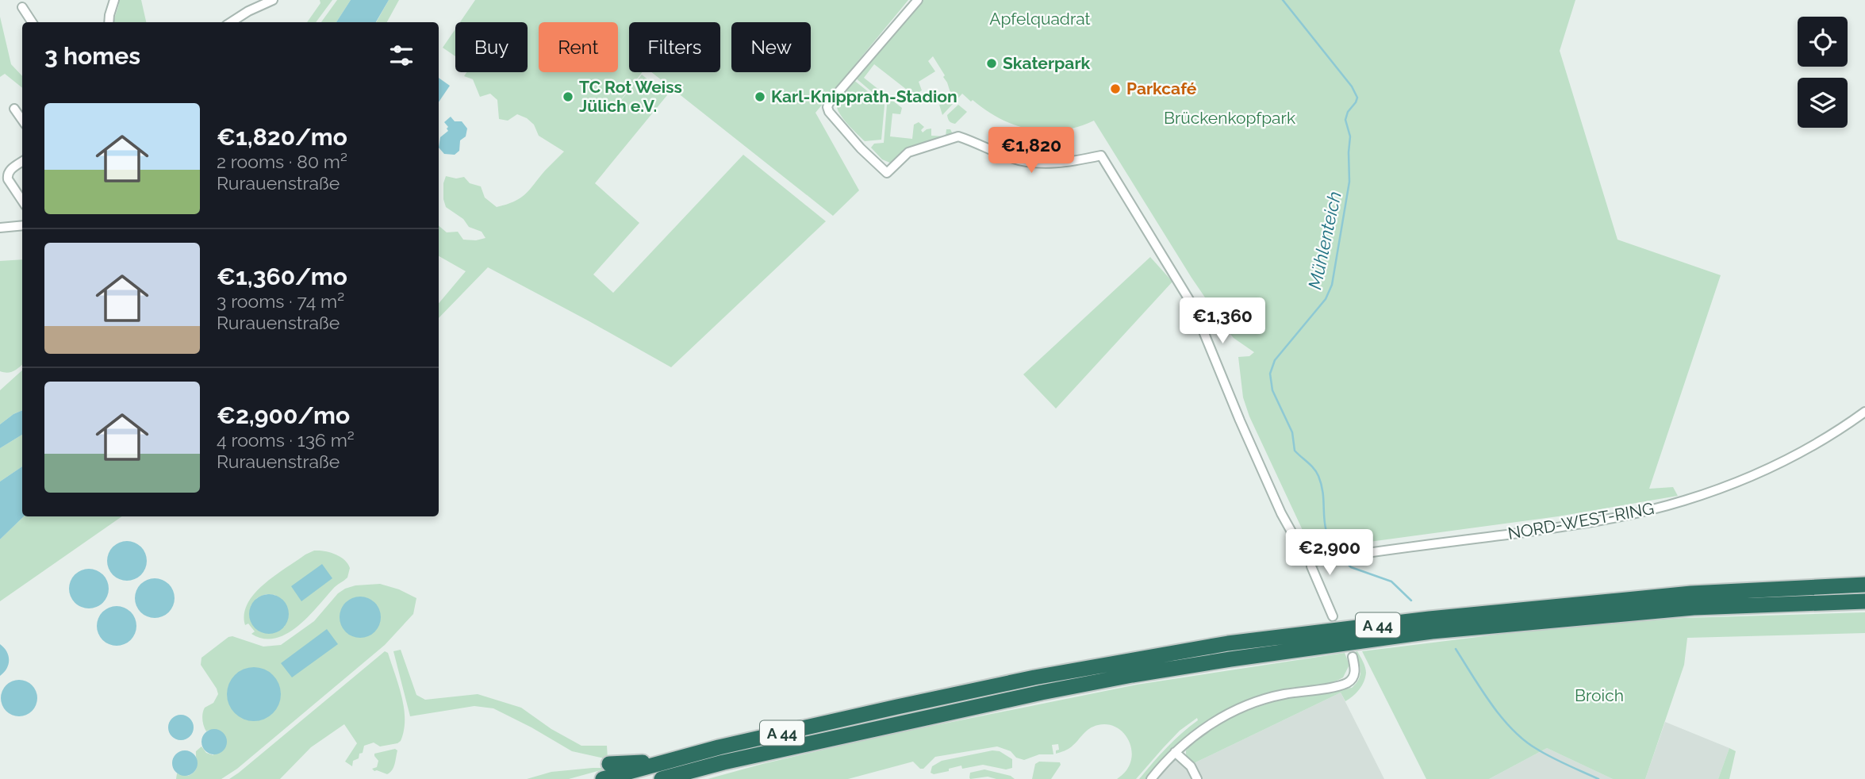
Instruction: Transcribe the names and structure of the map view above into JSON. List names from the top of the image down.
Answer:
{
  "streets": {
    "highway": ["A 44"],
    "street": ["NORD-WEST-RING"]
  },
  "water": ["Mühlenteich"],
  "parks": ["Apfelquadrat", "Brückenkopfpark", "Broich"],
  "places": [
    "Skaterpark",
    "Parkcafé",
    "TC Rot Weiss Jülich e.V.",
    "Karl-Knipprath-Stadion"
  ],
  "page": {
    "chip": [
      "Buy",
      "Rent",
      "Filters",
      "New"
    ],
    "heading": "3 homes",
    "list": [
      {
        "name": "€1,820/mo",
        "note": "2 rooms · 80 m² · Rurauenstraße"
      },
      {
        "name": "€1,360/mo",
        "note": "3 rooms · 74 m² · Rurauenstraße"
      },
      {
        "name": "€2,900/mo",
        "note": "4 rooms · 136 m² · Rurauenstraße"
      }
    ],
    "price": ["€1,820", "€1,360", "€2,900"]
  }
}
